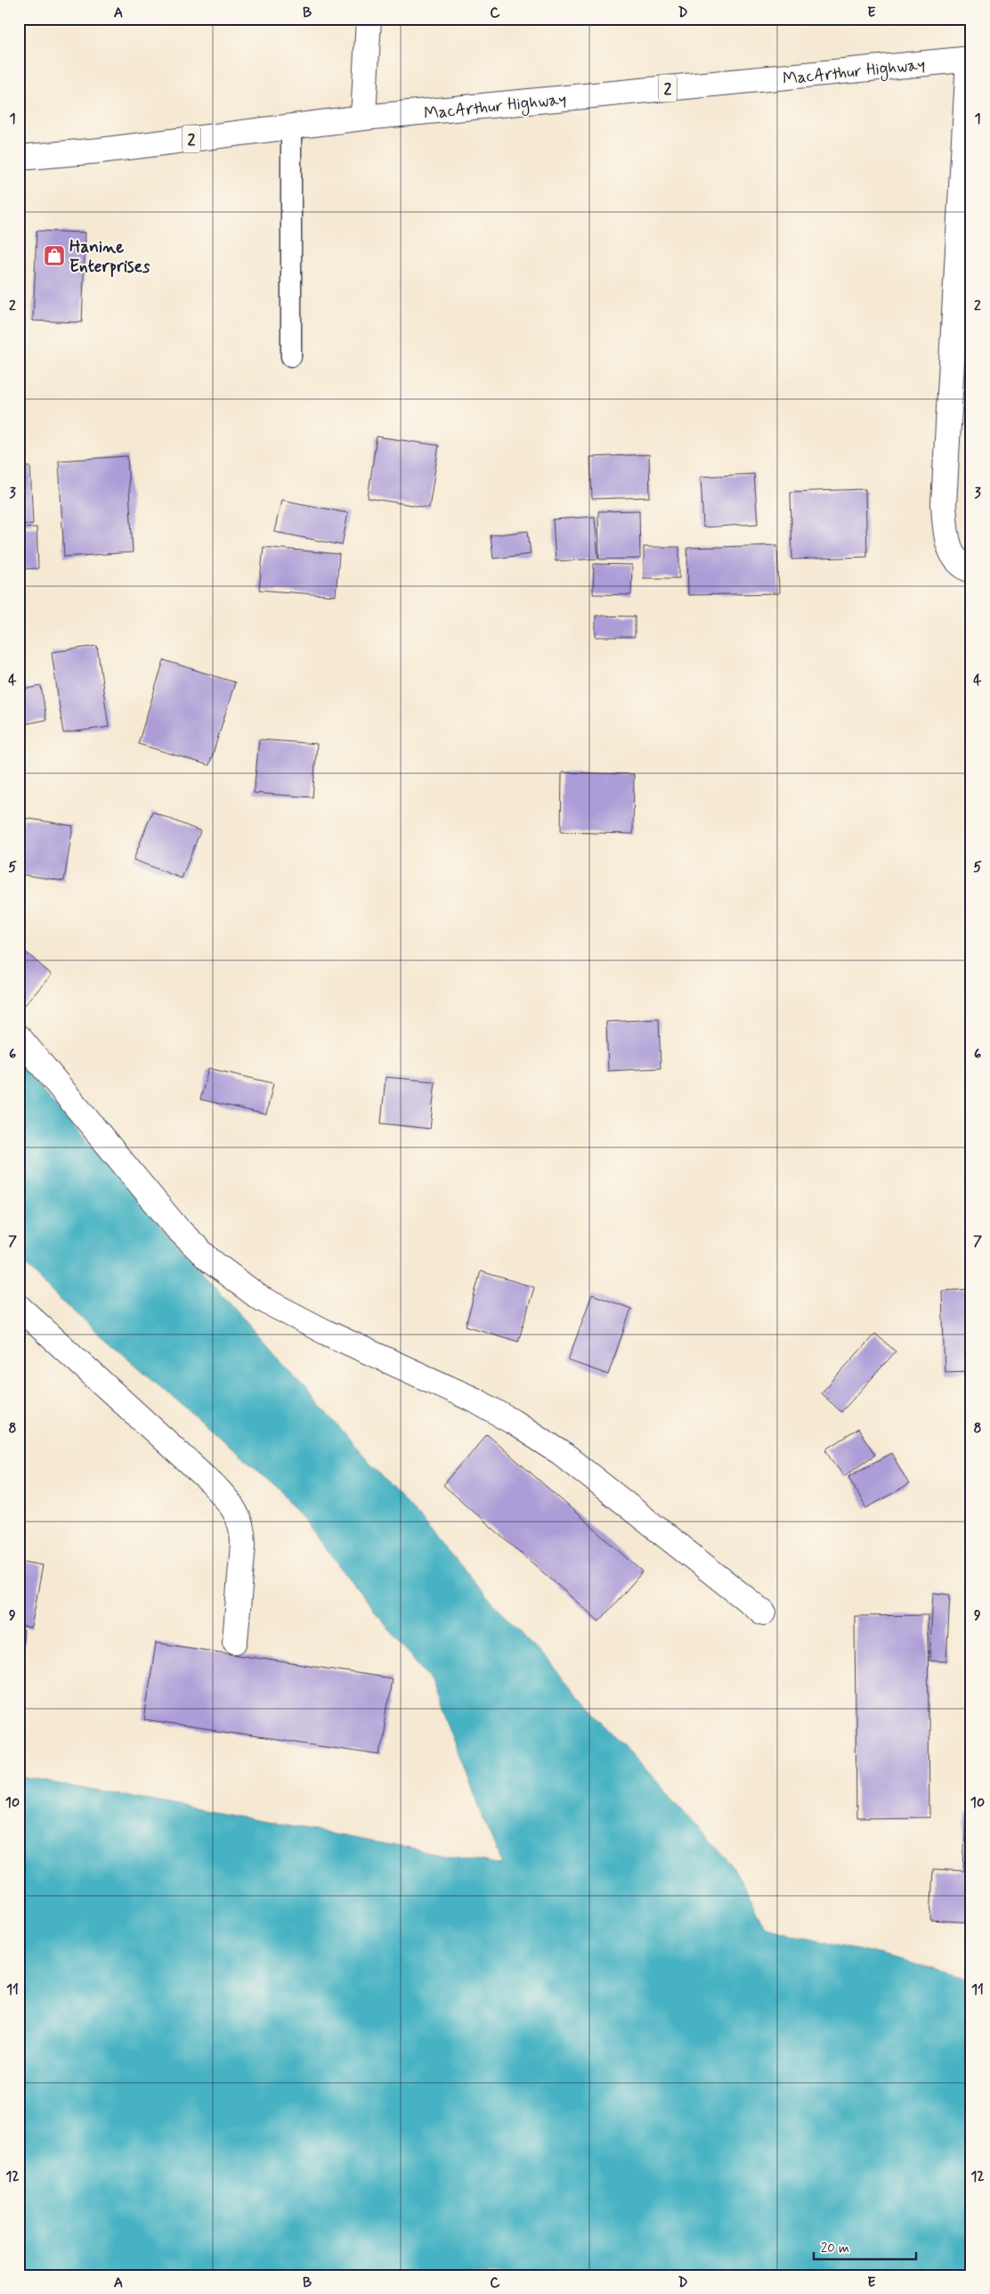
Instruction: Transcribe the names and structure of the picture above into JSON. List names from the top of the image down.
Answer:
{
  "streets": {
    "main road": ["MacArthur Highway", "2"]
  },
  "places": {
    "shop": ["Hanine Enterprises"]
  },
  "scale_bar": "20 m",
  "grid": {
    "columns": [
      "A",
      "B",
      "C",
      "D",
      "E"
    ],
    "rows": [
      "1",
      "2",
      "3",
      "4",
      "5",
      "6",
      "7",
      "8",
      "9",
      "10",
      "11",
      "12"
    ]
  }
}
